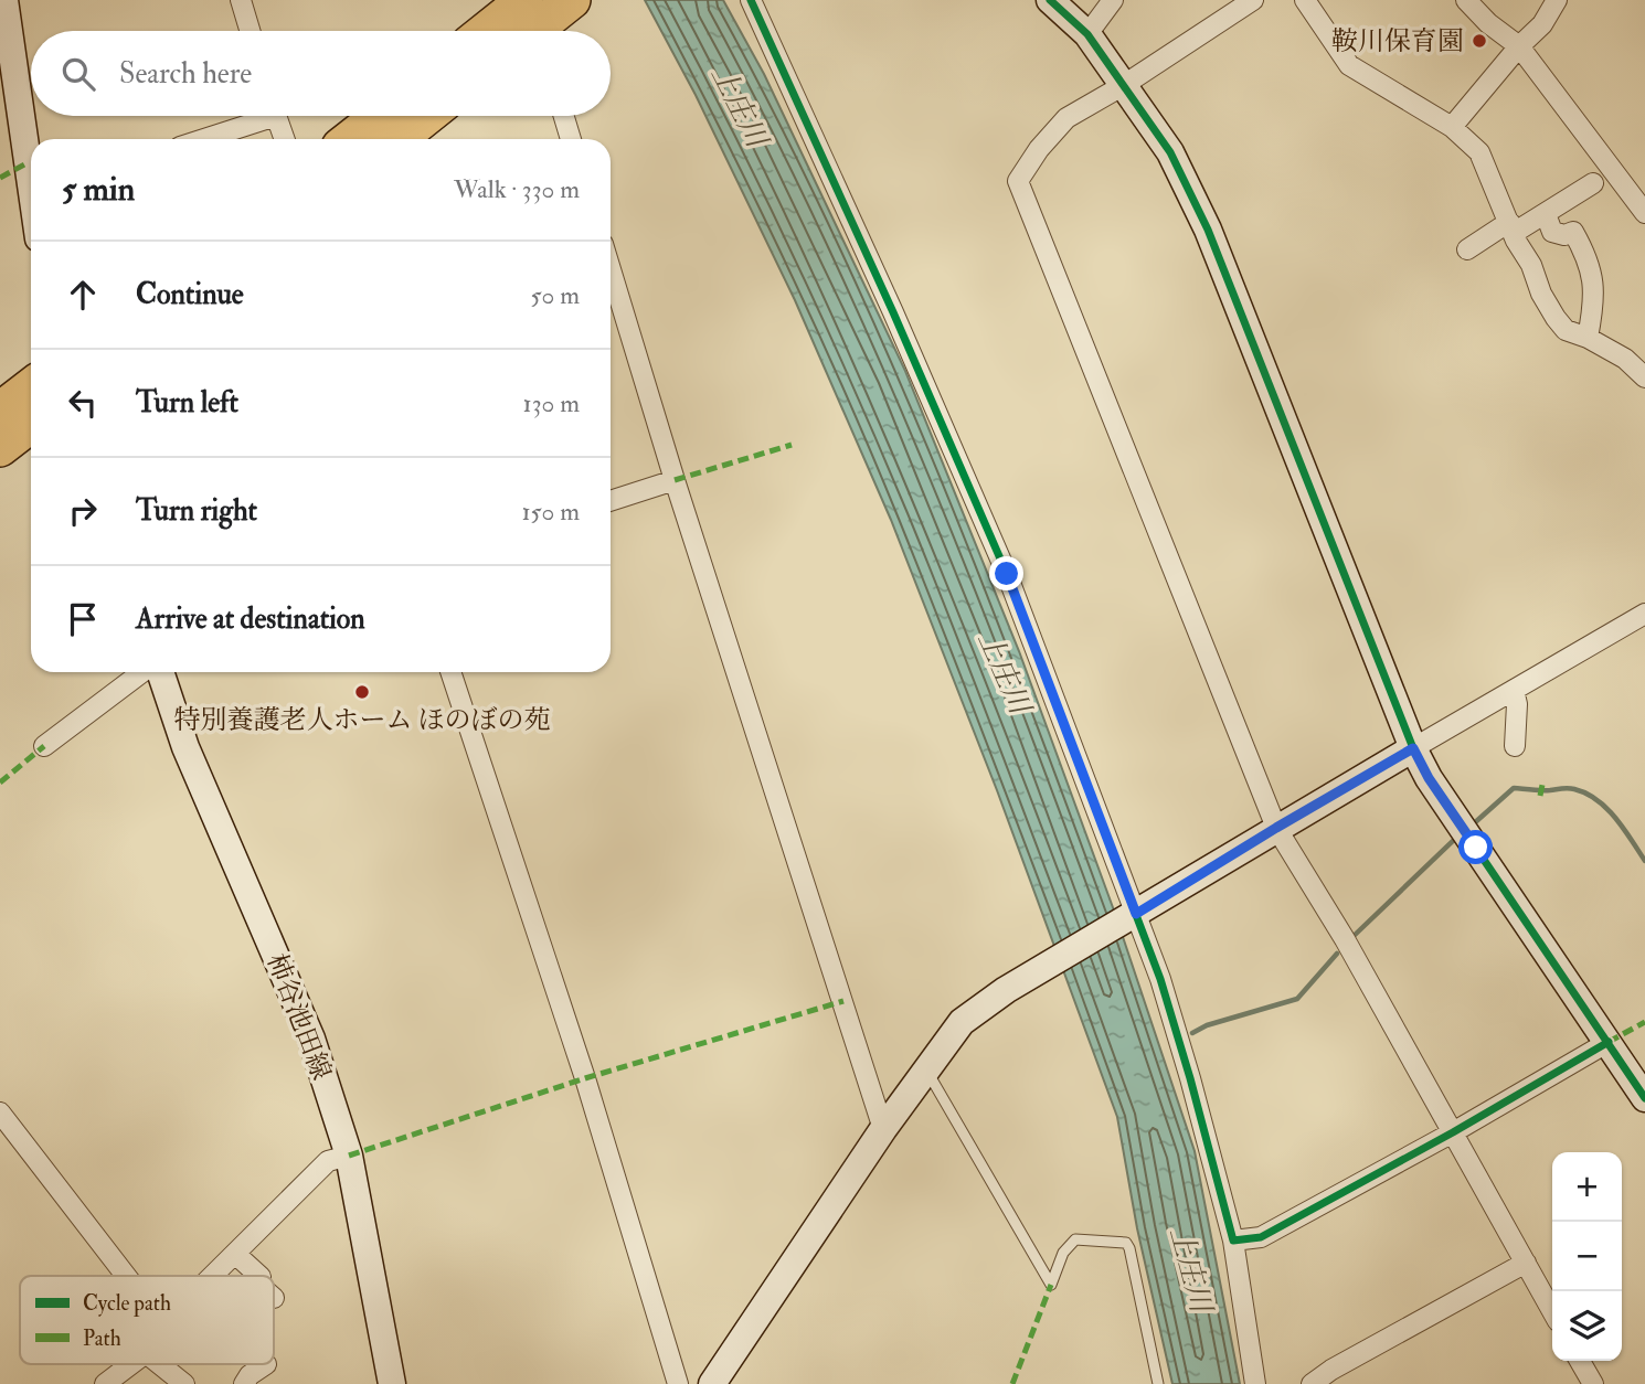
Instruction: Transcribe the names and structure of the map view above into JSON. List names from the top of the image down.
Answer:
{
  "streets": {
    "street": ["柿谷池田線"]
  },
  "water": ["上庄川"],
  "places": ["鞍川保育園", "特別養護老人ホーム ほのぼの苑"],
  "legend": ["Cycle path", "Path"],
  "page": {
    "search": "Search here",
    "heading": ["5 min", "Walk · 330 m"],
    "list": [
      ["Continue", "50 m"],
      ["Turn left", "130 m"],
      ["Turn right", "150 m"],
      "Arrive at destination"
    ],
    "map_buttons": ["+", "−"]
  }
}
